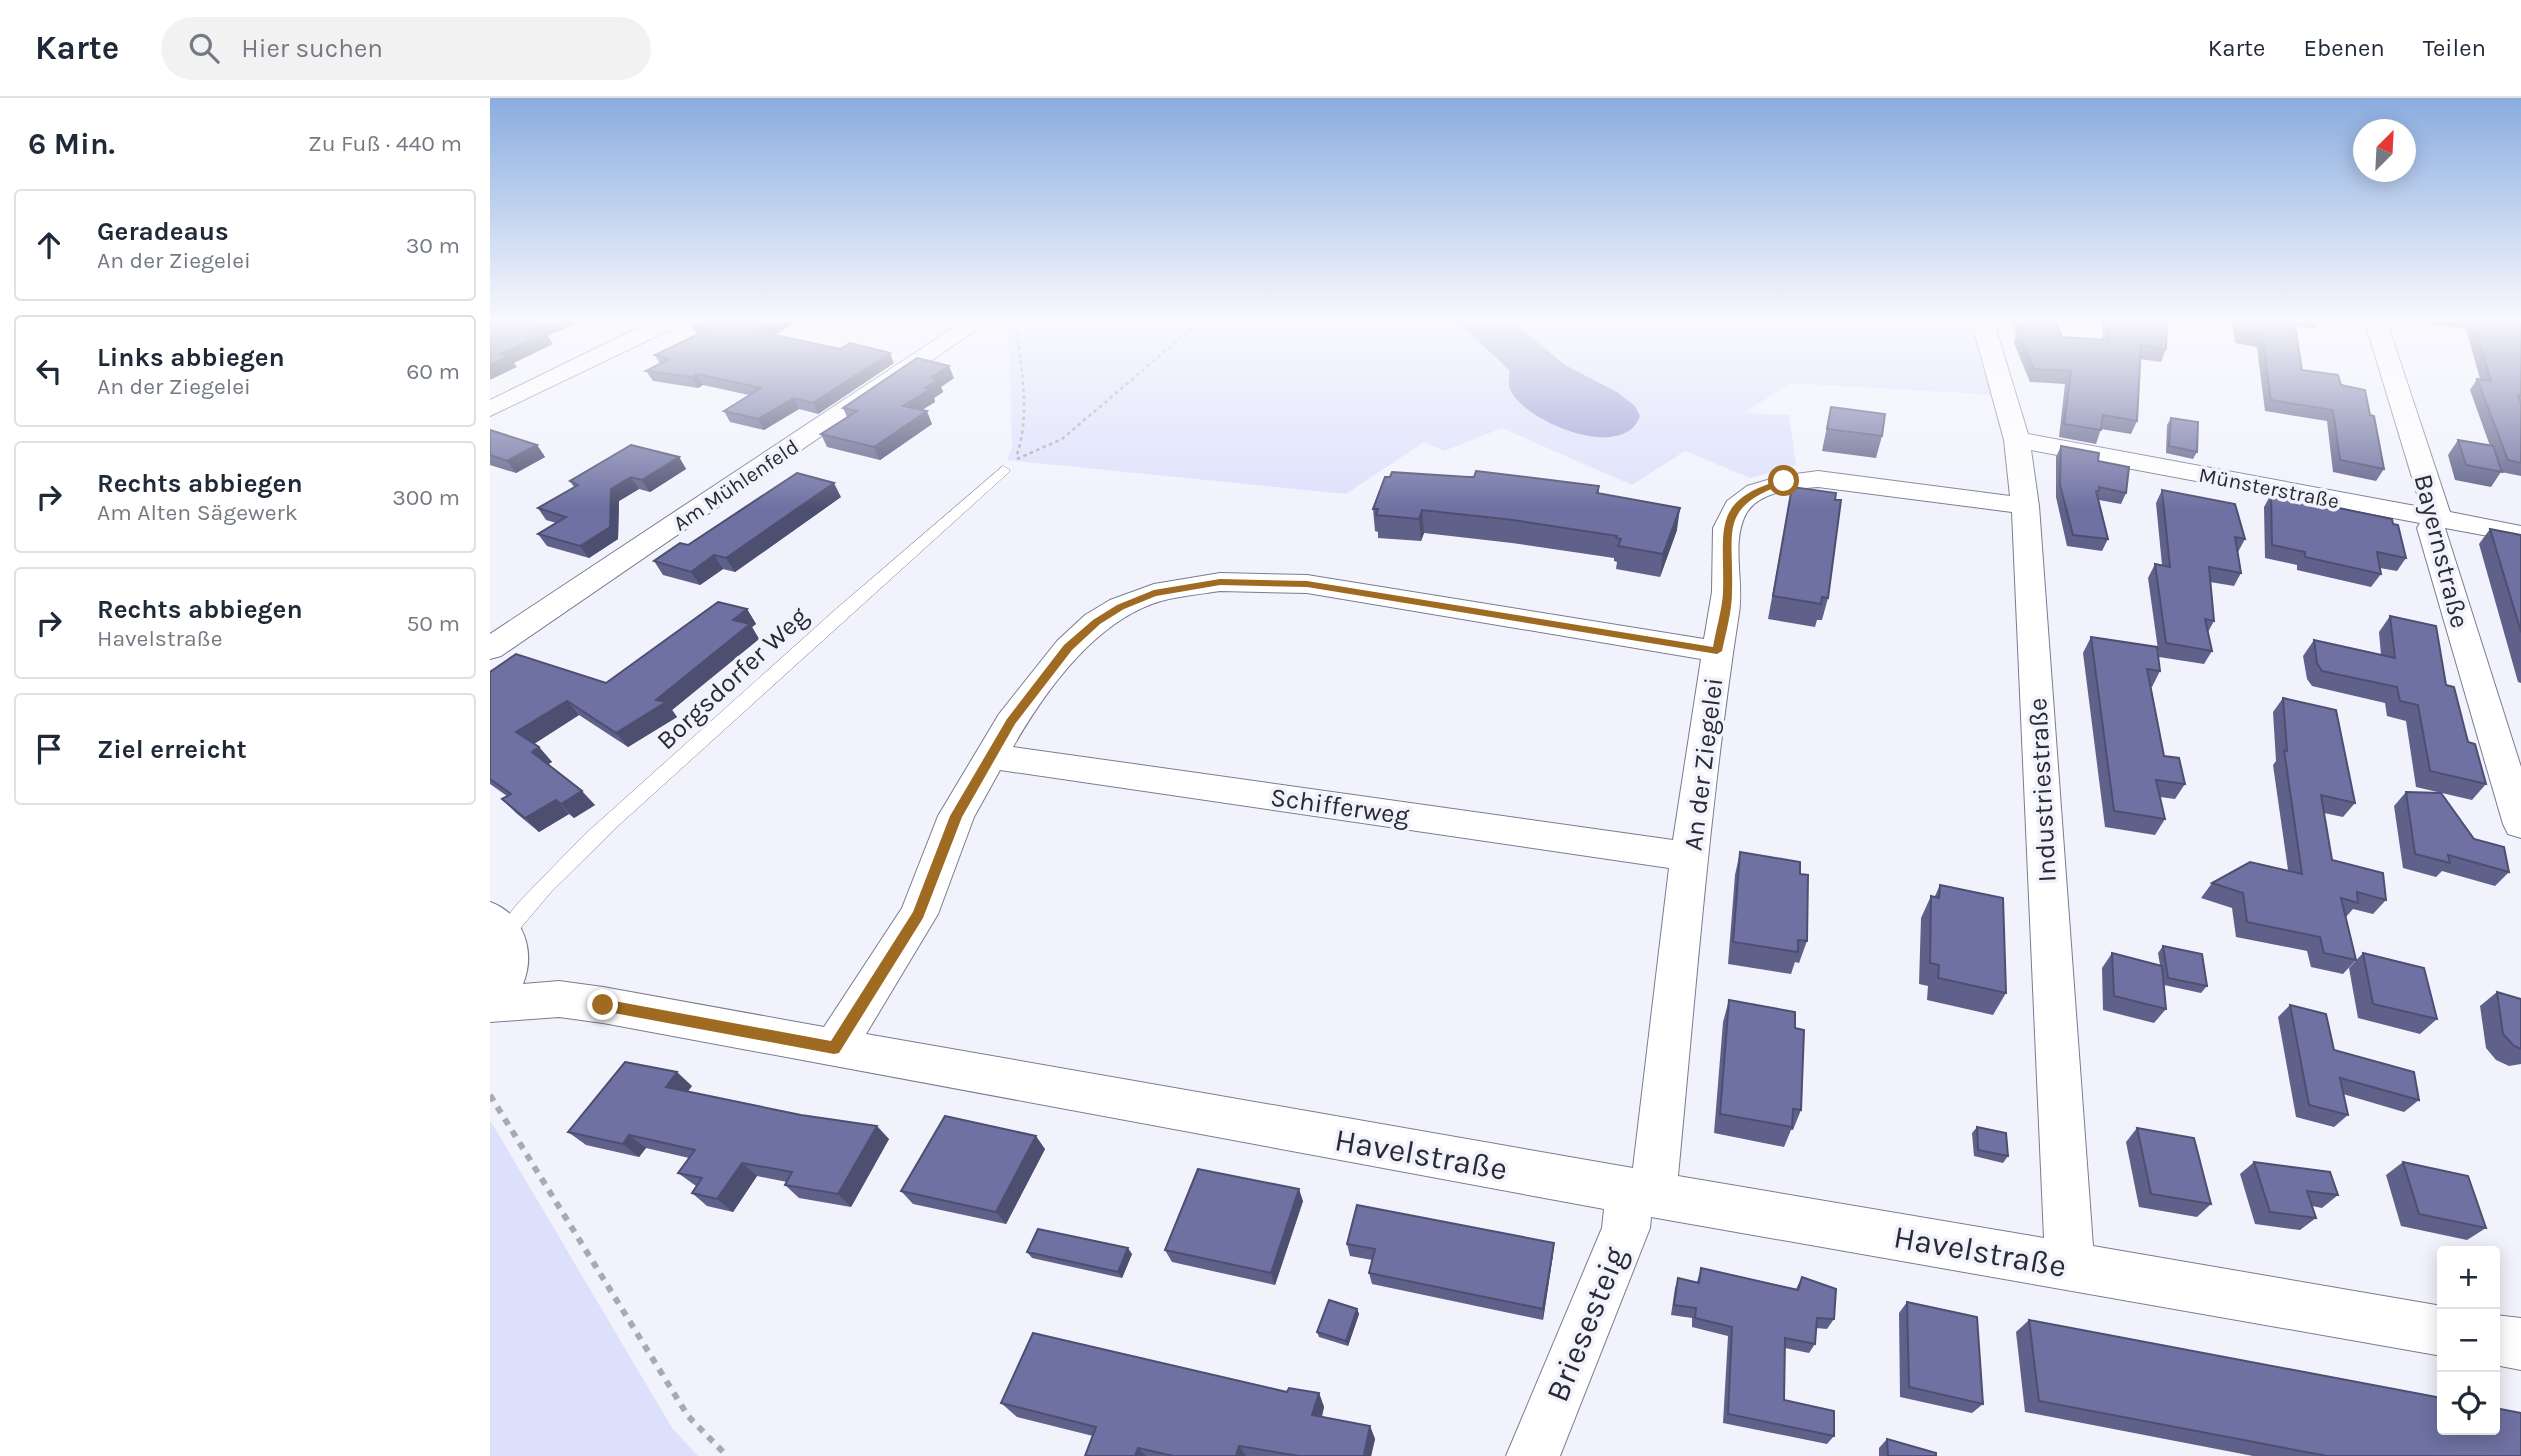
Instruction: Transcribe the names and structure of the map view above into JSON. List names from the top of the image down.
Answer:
{
  "streets": {
    "street": [
      "Am Mühlenfeld",
      "Münsterstraße",
      "Bayernstraße",
      "An der Ziegelei",
      "Industriestraße",
      "Schifferweg",
      "Havelstraße",
      "Briesesteig"
    ],
    "lane": ["Borgsdorfer Weg"]
  },
  "crossings": [
    ["Münsterstraße", "Bayernstraße"],
    ["Münsterstraße", "Industriestraße"],
    ["Borgsdorfer Weg", "Havelstraße"],
    ["An der Ziegelei", "Industriestraße"],
    ["An der Ziegelei", "Schifferweg"],
    ["An der Ziegelei", "Havelstraße"],
    ["An der Ziegelei", "Briesesteig"],
    ["Industriestraße", "Havelstraße"],
    ["Havelstraße", "Briesesteig"]
  ],
  "north": "top right",
  "page": {
    "header": "Karte",
    "search": "Hier suchen",
    "nav": ["Karte", "Ebenen", "Teilen"],
    "heading": ["6 Min.", "Zu Fuß · 440 m"],
    "list": [
      ["Geradeaus", "An der Ziegelei", "30 m"],
      ["Links abbiegen", "An der Ziegelei", "60 m"],
      ["Rechts abbiegen", "Am Alten Sägewerk", "300 m"],
      ["Rechts abbiegen", "Havelstraße", "50 m"],
      "Ziel erreicht"
    ],
    "map_buttons": ["+", "−"]
  }
}
